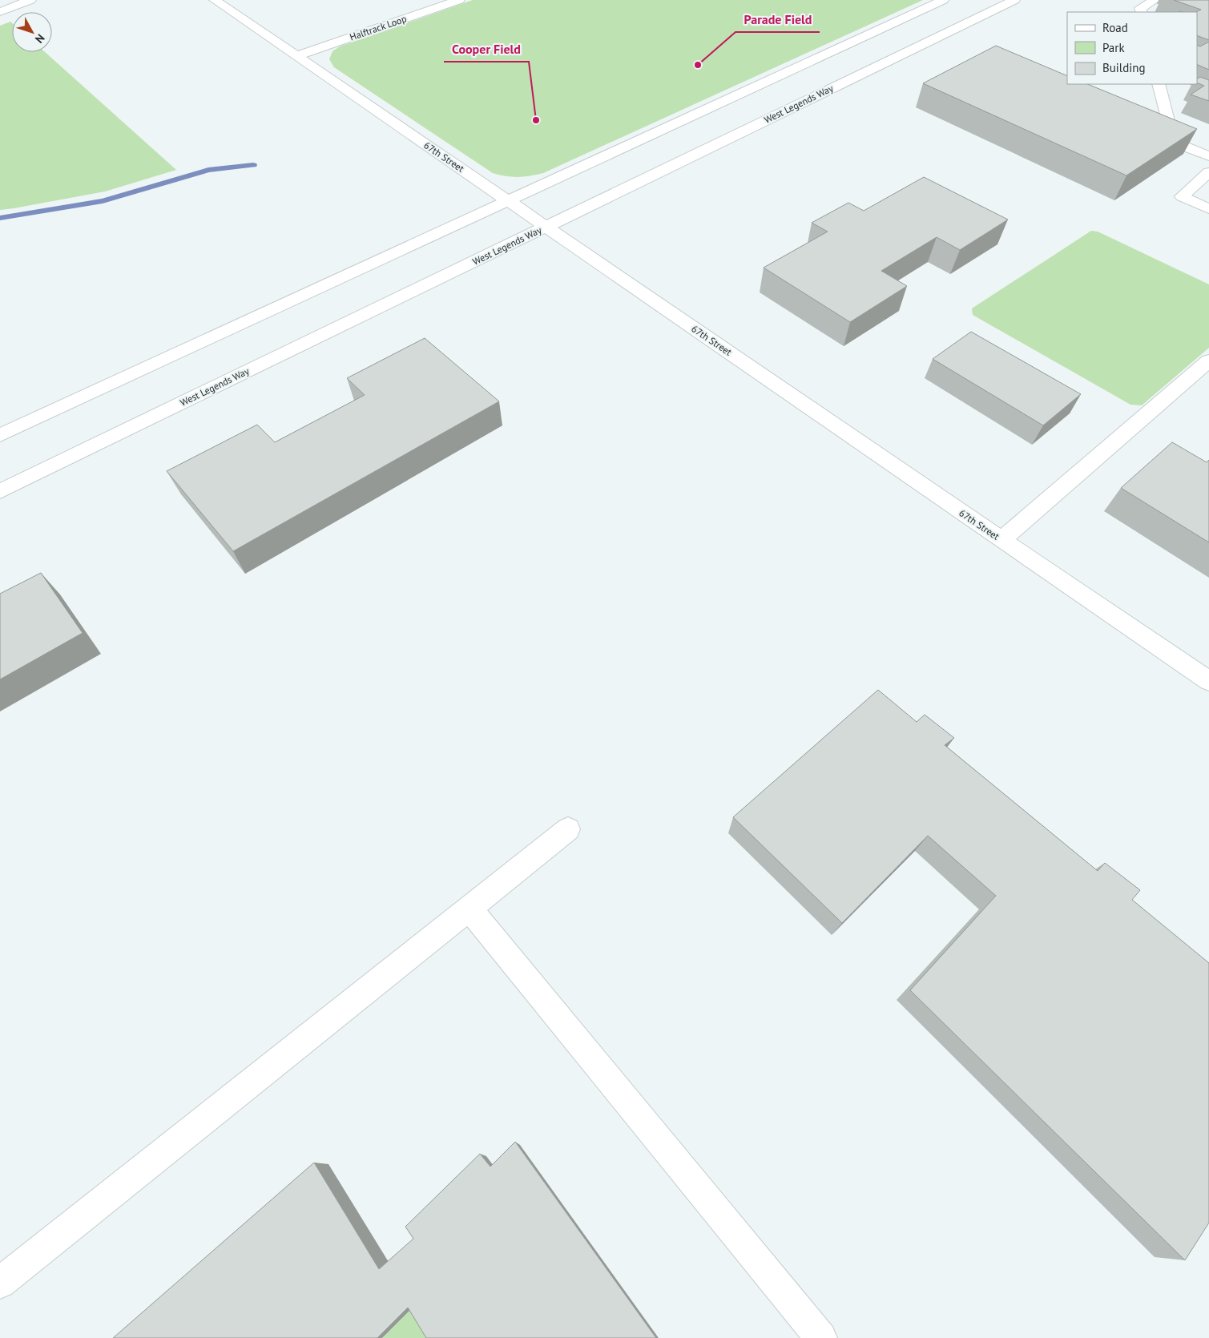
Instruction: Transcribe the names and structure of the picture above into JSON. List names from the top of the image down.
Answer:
{
  "streets": {
    "street": ["Halftrack Loop", "West Legends Way", "67th Street"]
  },
  "crossings": [
    ["Halftrack Loop", "67th Street"],
    ["West Legends Way", "67th Street"]
  ],
  "places": ["Parade Field", "Cooper Field"],
  "legend": ["Road", "Park", "Building"],
  "north": "bottom right"
}
